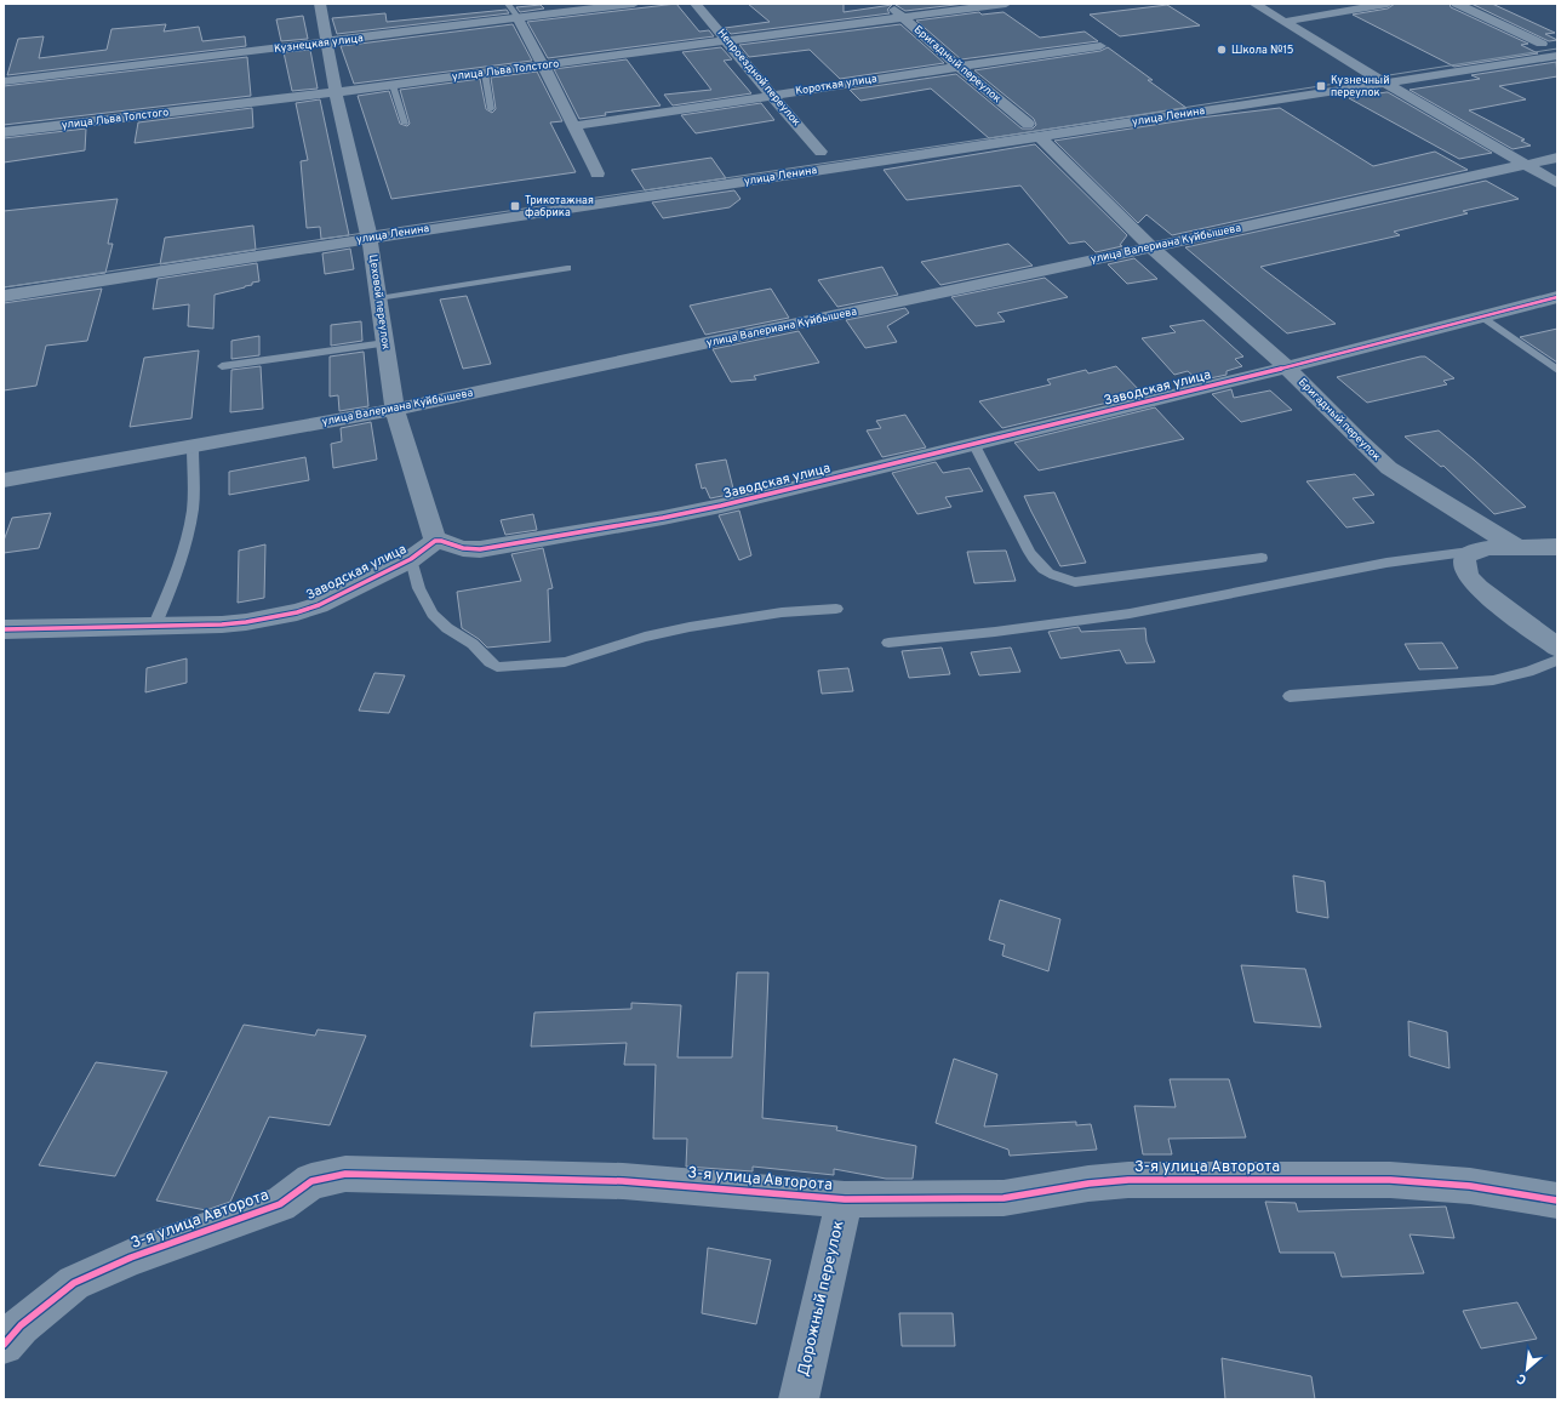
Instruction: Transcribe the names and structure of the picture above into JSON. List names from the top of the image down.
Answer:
{
  "streets": {
    "street": [
      "Кузнецкая улица",
      "Бригадный переулок",
      "улица Льва Толстого",
      "Непроездной переулок",
      "Короткая улица",
      "улица Ленина",
      "улица Валериана Куйбышева",
      "Цеховой переулок",
      "Заводская улица",
      "3-я улица Авторота",
      "Дорожный переулок"
    ]
  },
  "crossings": [
    ["Кузнецкая улица", "Цеховой переулок"],
    ["Бригадный переулок", "улица Льва Толстого"],
    ["Бригадный переулок", "Короткая улица"],
    ["Бригадный переулок", "улица Ленина"],
    ["Бригадный переулок", "улица Валериана Куйбышева"],
    ["Бригадный переулок", "Заводская улица"],
    ["улица Льва Толстого", "Непроездной переулок"],
    ["улица Льва Толстого", "Цеховой переулок"],
    ["Непроездной переулок", "Короткая улица"],
    ["улица Ленина", "Цеховой переулок"],
    ["улица Валериана Куйбышева", "Цеховой переулок"],
    ["Цеховой переулок", "Заводская улица"],
    ["3-я улица Авторота", "Дорожный переулок"]
  ],
  "places": {
    "other": ["Школа №15"],
    "transit": ["Кузнечный переулок", "Трикотажная фабрика"]
  },
  "north": "bottom left"
}
